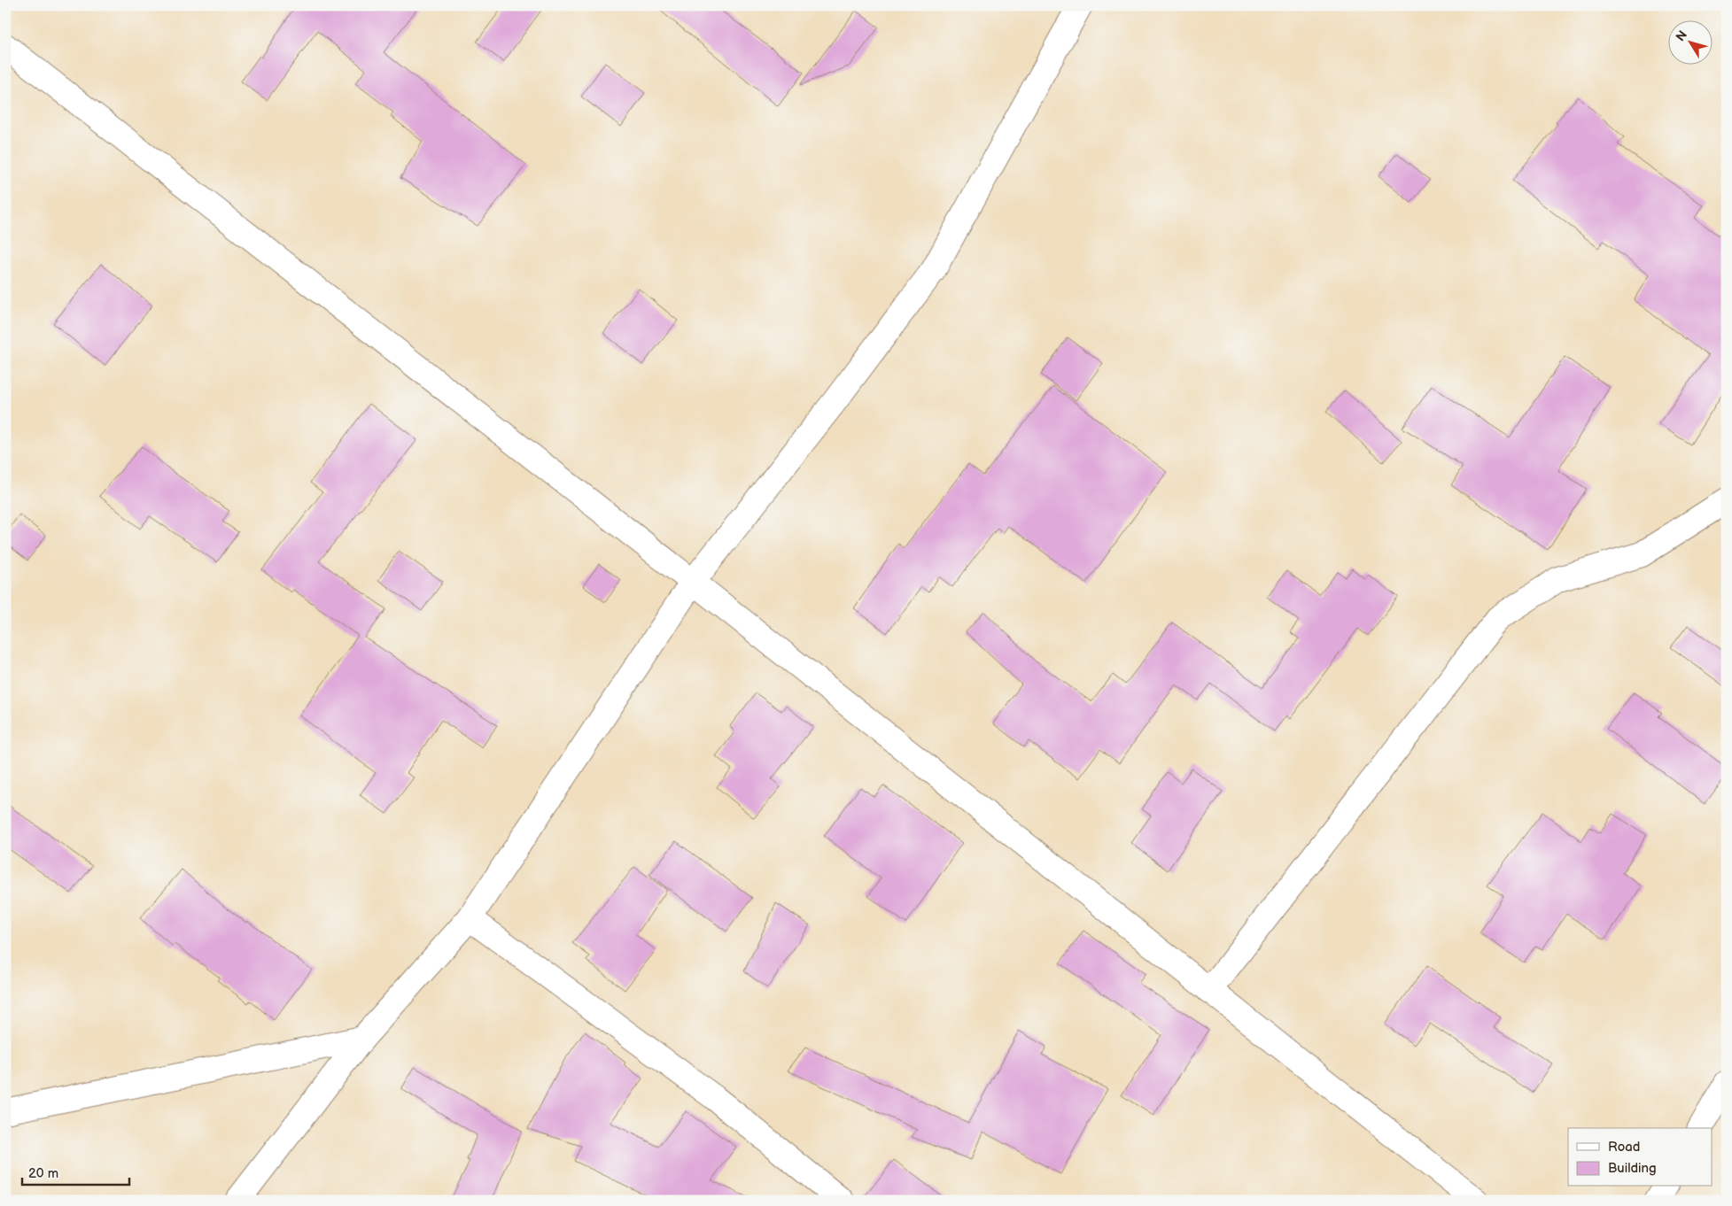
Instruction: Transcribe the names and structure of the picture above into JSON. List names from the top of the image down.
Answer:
{
  "legend": ["Road", "Building"],
  "scale_bar": "20 m",
  "north": "top left"
}
